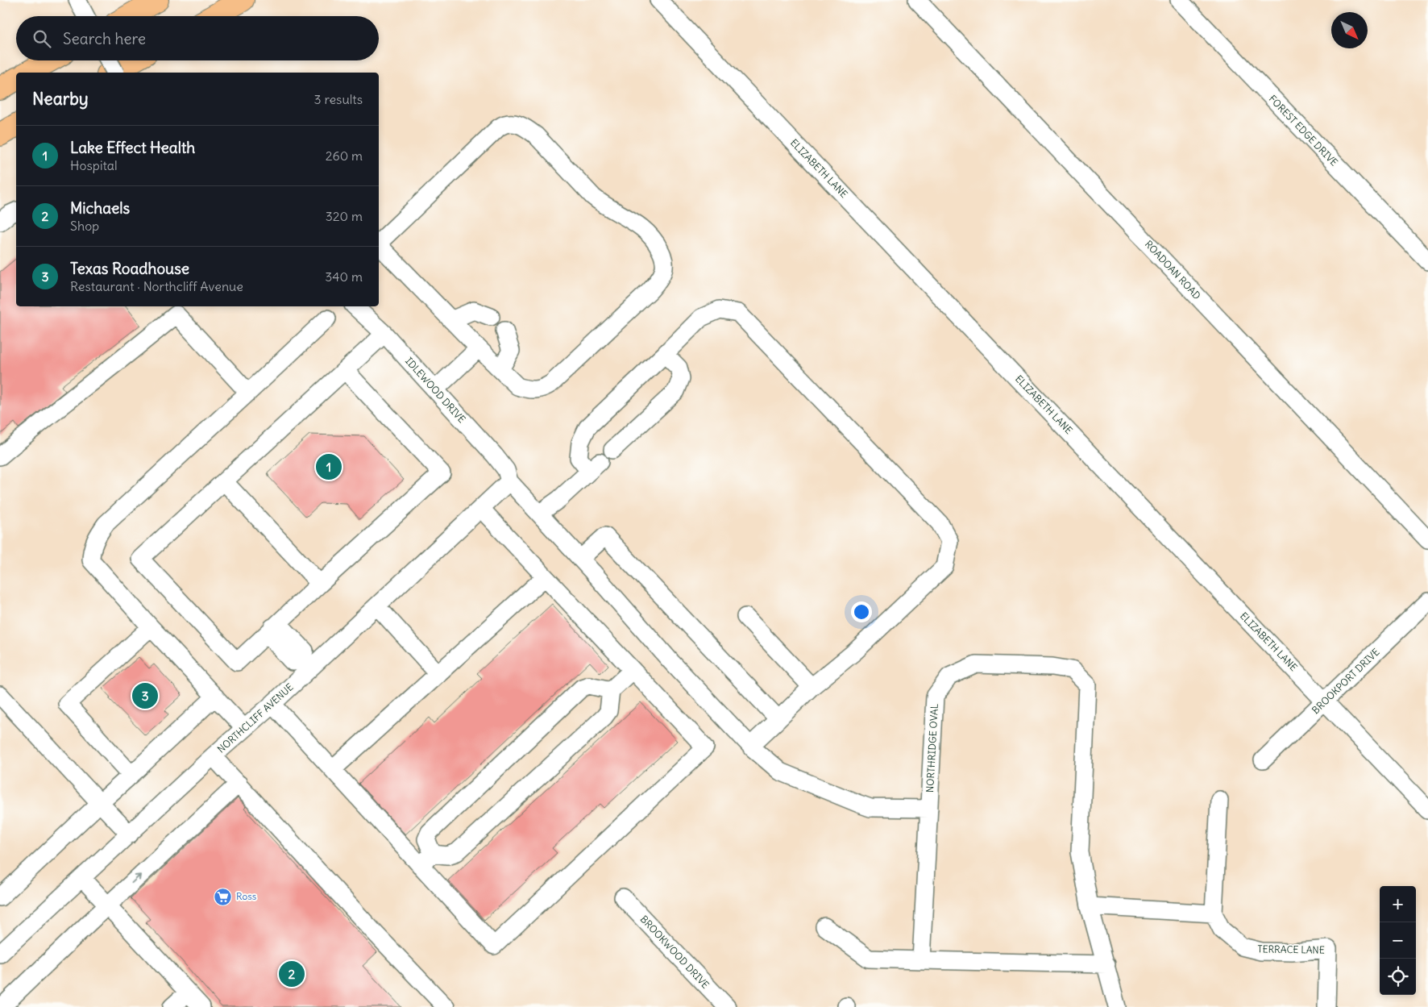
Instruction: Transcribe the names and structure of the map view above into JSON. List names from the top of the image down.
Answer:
{
  "streets": {
    "street": [
      "FOREST EDGE DRIVE",
      "ELIZABETH LANE",
      "ROADOAN ROAD",
      "IDLEWOOD DRIVE",
      "BROOKPORT DRIVE",
      "NORTHCLIFF AVENUE",
      "NORTHRIDGE OVAL",
      "TERRACE LANE",
      "BROOKWOOD DRIVE"
    ]
  },
  "crossings": [
    ["ELIZABETH LANE", "BROOKPORT DRIVE"],
    ["IDLEWOOD DRIVE", "NORTHCLIFF AVENUE"],
    ["IDLEWOOD DRIVE", "NORTHRIDGE OVAL"]
  ],
  "places": {
    "supermarket": ["Ross"]
  },
  "north": "bottom right",
  "page": {
    "search": "Search here",
    "heading": ["Nearby", "3 results"],
    "list": [
      {
        "mark": "1",
        "name": "Lake Effect Health",
        "note": "Hospital",
        "value": "260 m"
      },
      {
        "mark": "2",
        "name": "Michaels",
        "note": "Shop",
        "value": "320 m"
      },
      {
        "mark": "3",
        "name": "Texas Roadhouse",
        "note": "Restaurant · Northcliff Avenue",
        "value": "340 m"
      }
    ],
    "pins": ["1", "3", "2"],
    "map_buttons": ["+", "−"]
  }
}
